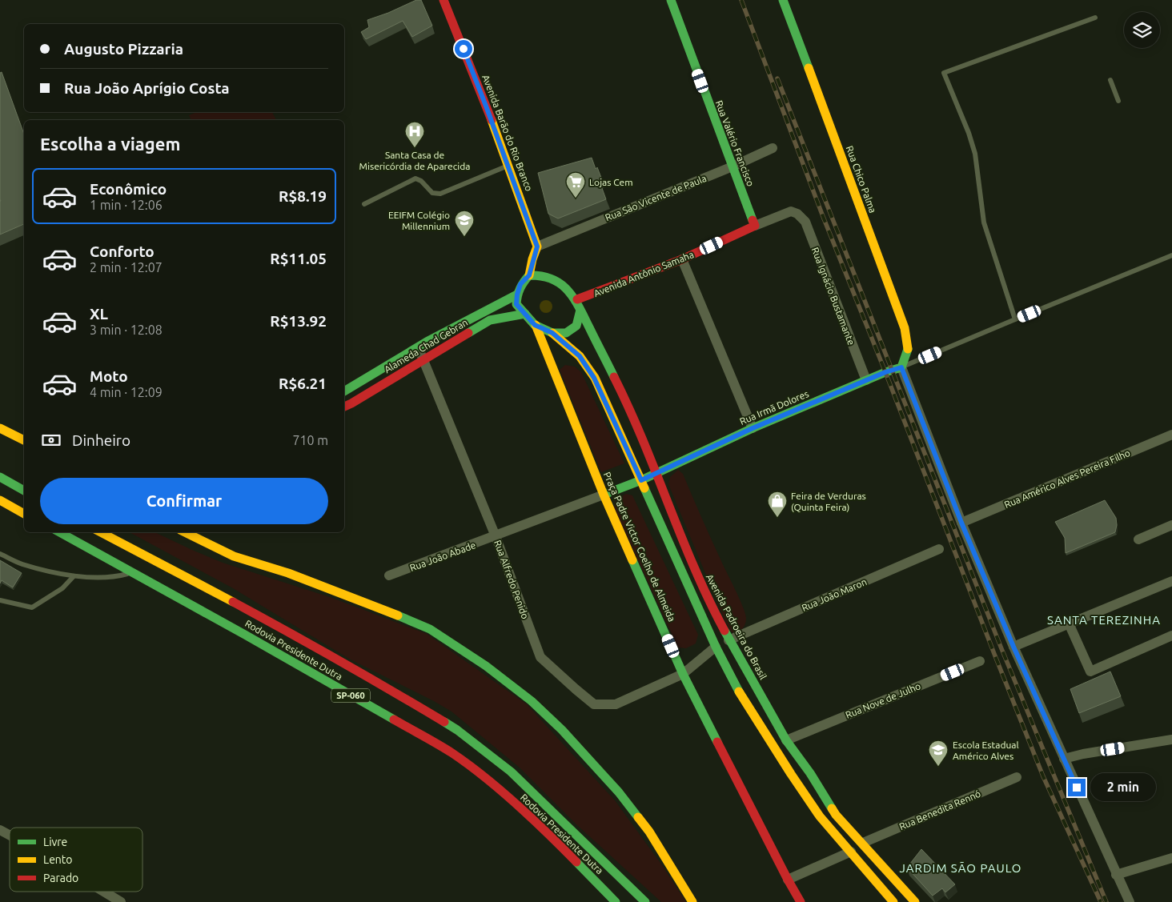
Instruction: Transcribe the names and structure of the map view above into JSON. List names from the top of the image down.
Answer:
{
  "streets": {
    "main road": [
      "Avenida Barão do Rio Branco",
      "Rua Valério Francisco",
      "Rua Chico Palma",
      "Avenida Antônio Samaha",
      "Alameda Chad Gebran",
      "Rua Irmã Dolores",
      "Praça Padre Victor Coelho de Almeida",
      "Avenida Padroeira do Brasil",
      "Rodovia Presidente Dutra",
      "SP-060"
    ],
    "street": [
      "Rua São Vicente de Paula",
      "Rua Ignácio Bustamante",
      "Rua Américo Alves Pereira Filho",
      "Rua João Abade",
      "Rua Alfredo Penido",
      "Rua João Maron",
      "Rua Nove de Julho",
      "Rua Benedita Rennó"
    ]
  },
  "crossings": [
    ["Avenida Barão do Rio Branco", "Rua São Vicente de Paula"],
    ["Rua Valério Francisco", "Rua São Vicente de Paula"],
    ["Rua Valério Francisco", "Avenida Antônio Samaha"],
    ["Rua Chico Palma", "Rua Irmã Dolores"],
    ["Avenida Antônio Samaha", "Rua Ignácio Bustamante"],
    ["Avenida Antônio Samaha", "Alameda Chad Gebran"],
    ["Avenida Antônio Samaha", "Praça Padre Victor Coelho de Almeida"],
    ["Avenida Antônio Samaha", "Avenida Padroeira do Brasil"],
    ["Rua Ignácio Bustamante", "Rua Irmã Dolores"],
    ["Alameda Chad Gebran", "Praça Padre Victor Coelho de Almeida"],
    ["Alameda Chad Gebran", "Rua Alfredo Penido"],
    ["Alameda Chad Gebran", "Avenida Padroeira do Brasil"],
    ["Rua Irmã Dolores", "Praça Padre Victor Coelho de Almeida"],
    ["Rua Irmã Dolores", "Rua João Abade"],
    ["Rua Irmã Dolores", "Avenida Padroeira do Brasil"],
    ["Praça Padre Victor Coelho de Almeida", "Rua João Abade"],
    ["Praça Padre Victor Coelho de Almeida", "Rua Alfredo Penido"],
    ["Praça Padre Victor Coelho de Almeida", "Avenida Padroeira do Brasil"],
    ["Rua João Abade", "Rua Alfredo Penido"],
    ["Rua João Maron", "Avenida Padroeira do Brasil"],
    ["Avenida Padroeira do Brasil", "Rua Nove de Julho"],
    ["Avenida Padroeira do Brasil", "Rua Benedita Rennó"]
  ],
  "districts": ["SANTA TEREZINHA", "JARDIM SÃO PAULO"],
  "places": {
    "hospital": ["Santa Casa de Misericórdia de Aparecida"],
    "supermarket": ["Lojas Cem"],
    "school or university": ["EEIFM Colégio Millennium", "Escola Estadual Américo Alves"],
    "shop": ["Feira de Verduras (Quinta Feira)"]
  },
  "legend": ["Livre", "Lento", "Parado"],
  "page": {
    "banner": ["Augusto Pizzaria", "Rua João Aprígio Costa"],
    "heading": "Escolha a viagem",
    "list": [
      {
        "name": "Econômico",
        "note": "1 min · 12:06",
        "value": "R$8.19"
      },
      {
        "name": "Conforto",
        "note": "2 min · 12:07",
        "value": "R$11.05"
      },
      {
        "name": "XL",
        "note": "3 min · 12:08",
        "value": "R$13.92"
      },
      {
        "name": "Moto",
        "note": "4 min · 12:09",
        "value": "R$6.21"
      }
    ],
    "pay": ["Dinheiro", "710 m"],
    "buttons": "Confirmar",
    "bubble": "2 min"
  }
}
